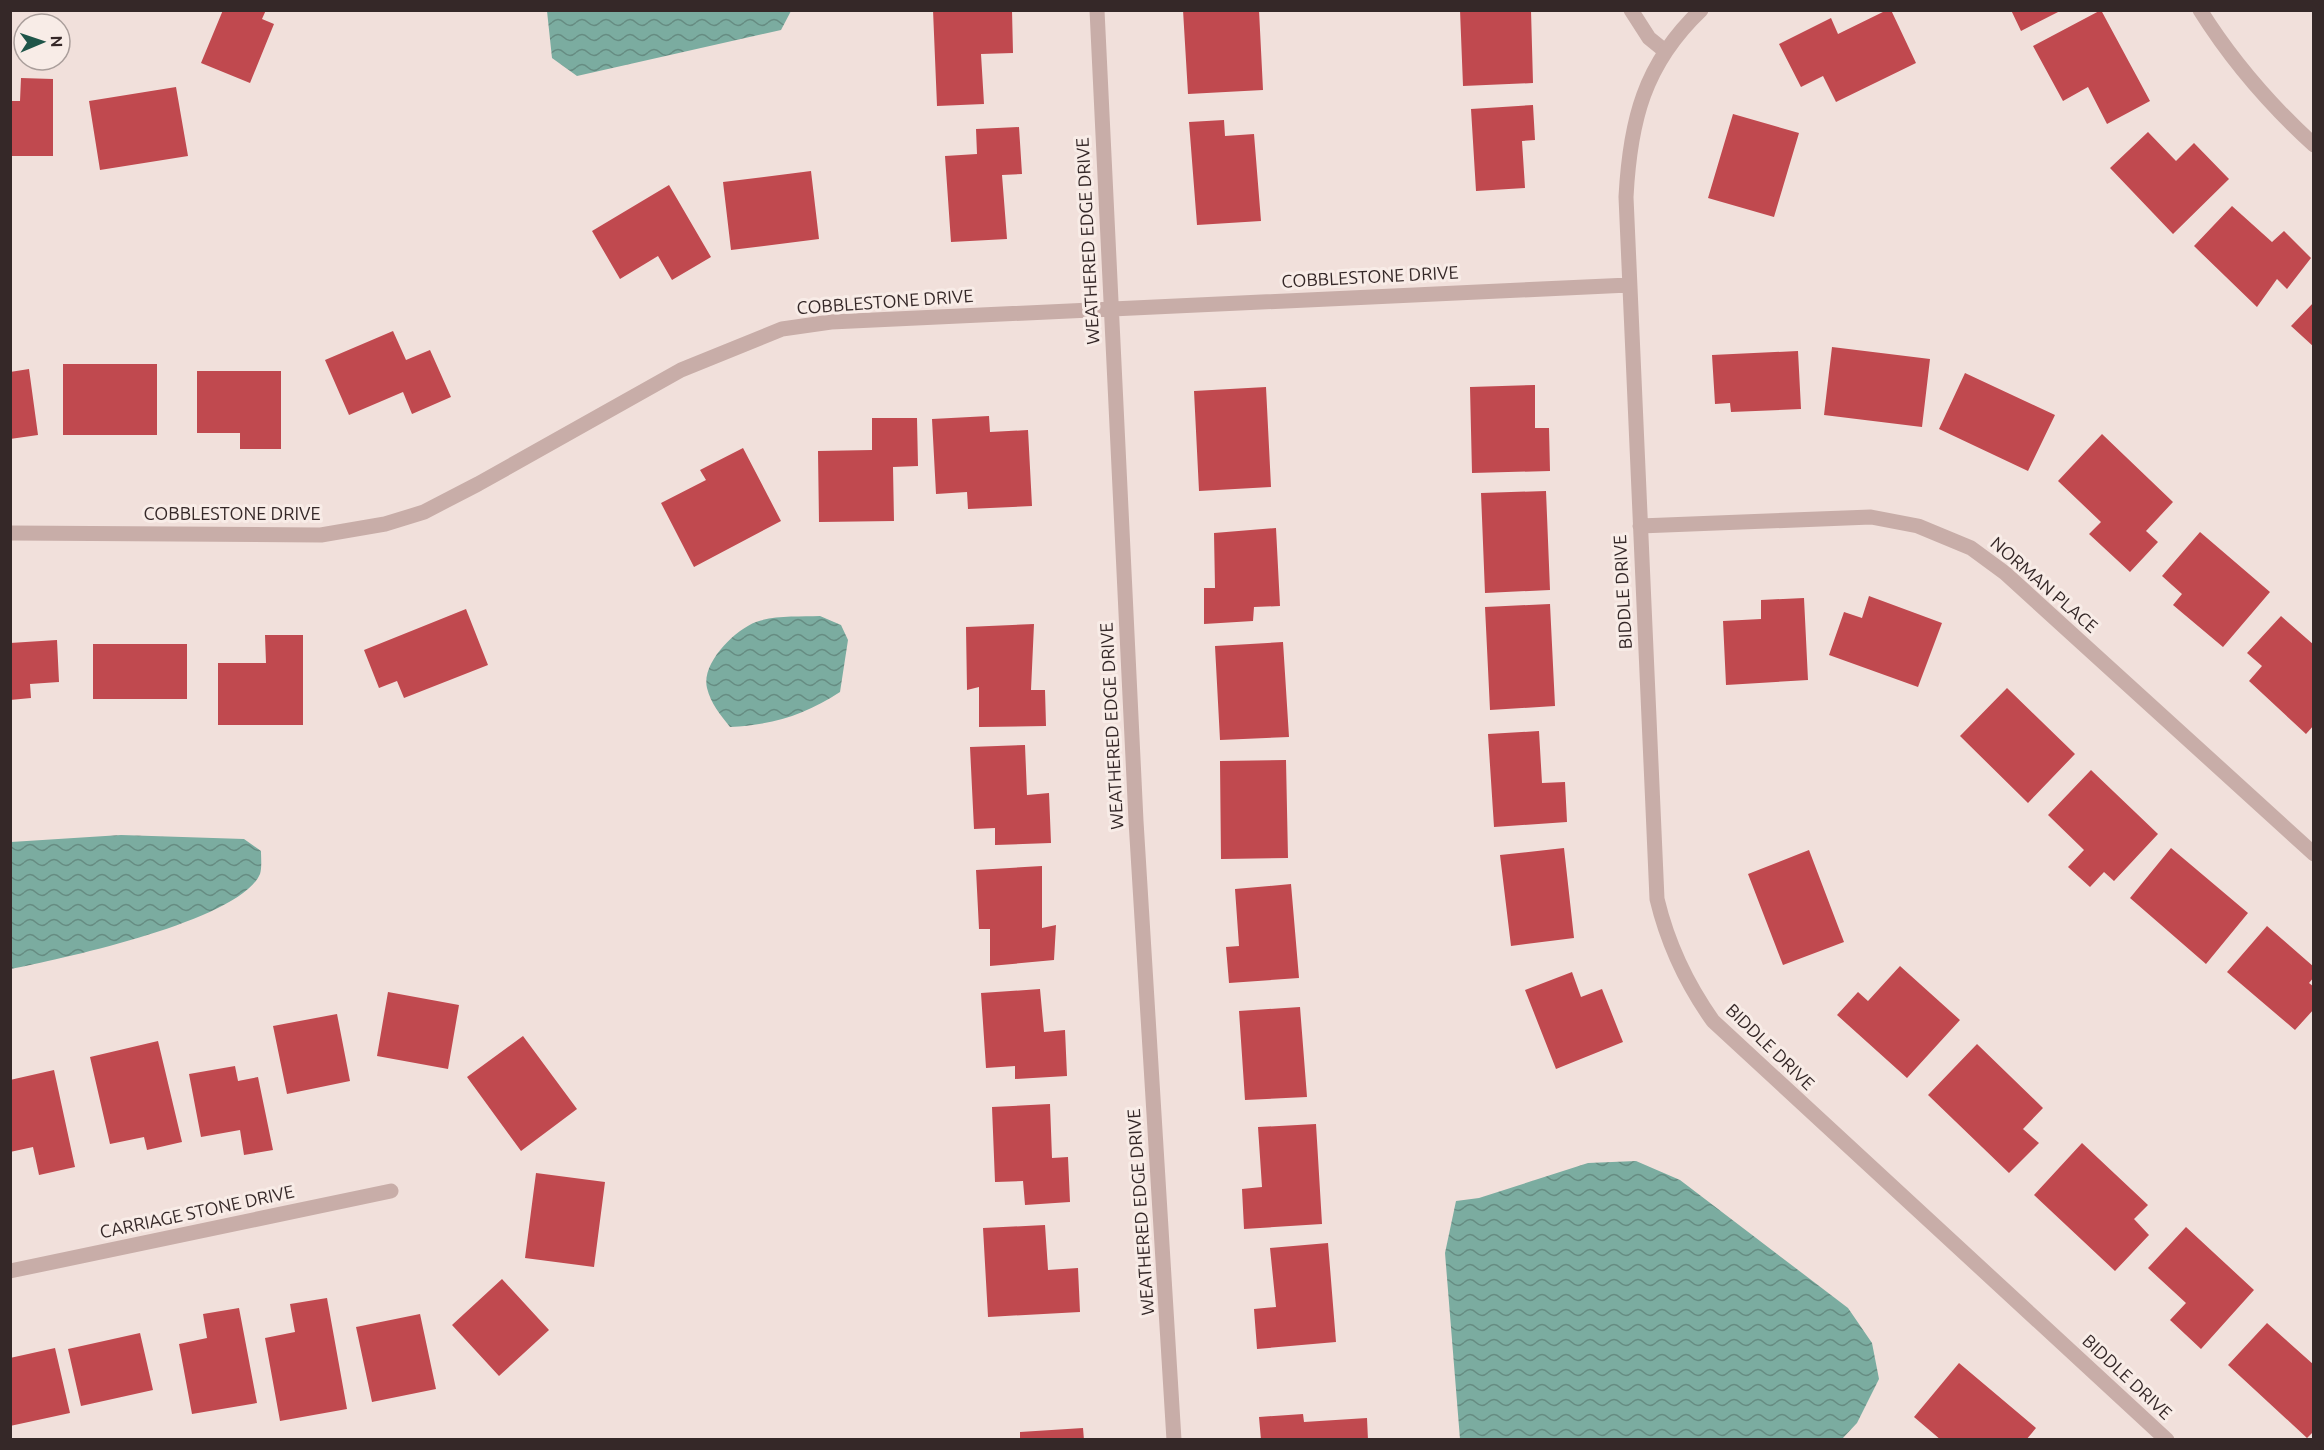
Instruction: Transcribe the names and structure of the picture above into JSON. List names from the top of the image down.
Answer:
{
  "streets": {
    "street": [
      "WEATHERED EDGE DRIVE",
      "COBBLESTONE DRIVE",
      "NORMAN PLACE",
      "BIDDLE DRIVE",
      "CARRIAGE STONE DRIVE"
    ]
  },
  "crossings": [
    ["WEATHERED EDGE DRIVE", "COBBLESTONE DRIVE"],
    ["COBBLESTONE DRIVE", "BIDDLE DRIVE"],
    ["NORMAN PLACE", "BIDDLE DRIVE"]
  ],
  "north": "right"
}
